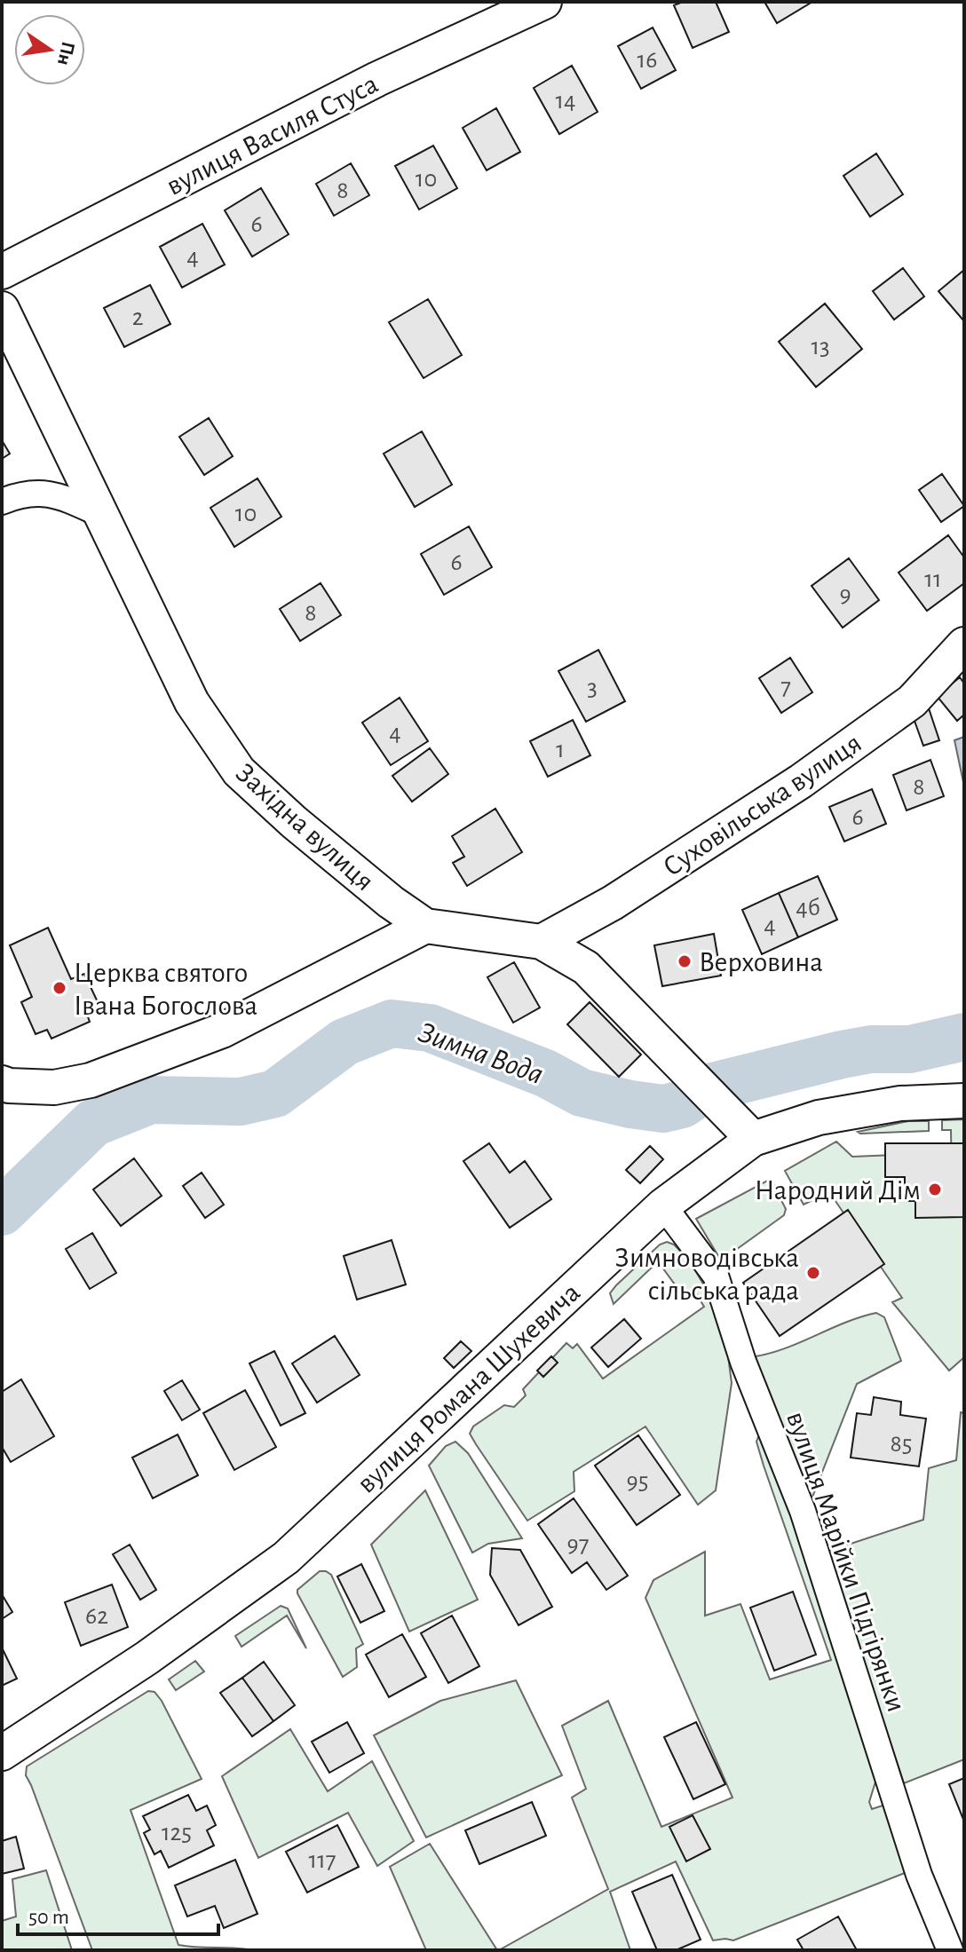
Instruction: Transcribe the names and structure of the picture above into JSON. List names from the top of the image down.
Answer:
{
  "streets": {
    "street": [
      "вулиця Василя Стуса",
      "Суховільська вулиця",
      "Західна вулиця",
      "вулиця Романа Шухевича",
      "вулиця Марійки Підгірянки"
    ]
  },
  "crossings": [
    ["Суховільська вулиця", "Західна вулиця"],
    ["Західна вулиця", "вулиця Романа Шухевича"],
    ["вулиця Романа Шухевича", "вулиця Марійки Підгірянки"]
  ],
  "water": ["Зимна Вода"],
  "places": [
    "Верховина",
    "Церква святого Івана Богослова",
    "Народний Дім",
    "Зимноводівська сільська рада"
  ],
  "house_numbers": [
    "16",
    "14",
    "10",
    "8",
    "6",
    "4",
    "2",
    "13",
    "10",
    "6",
    "11",
    "9",
    "8",
    "7",
    "3",
    "4",
    "1",
    "8",
    "6",
    "4б",
    "4",
    "85",
    "95",
    "97",
    "62",
    "125",
    "117"
  ],
  "scale_bar": "50 m",
  "north": "right"
}
